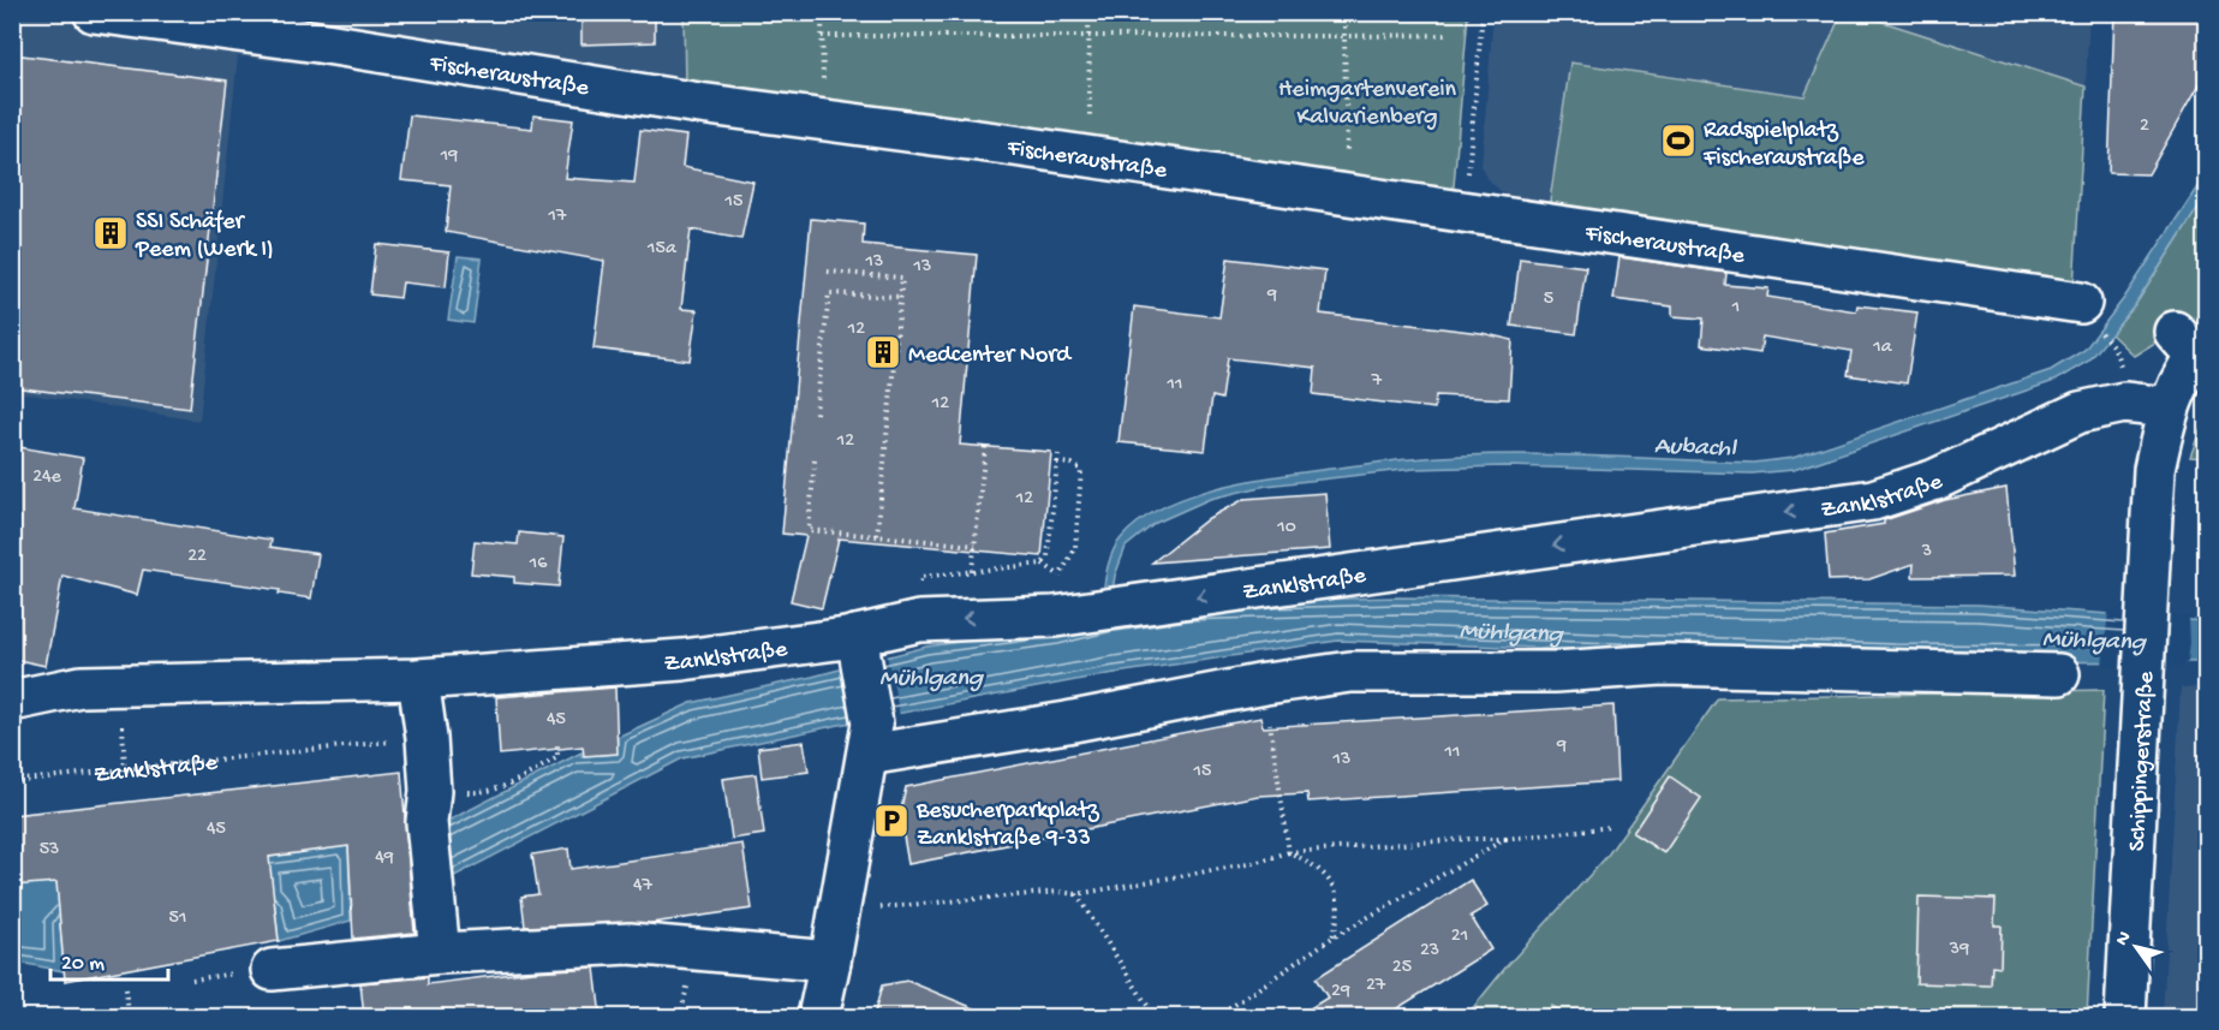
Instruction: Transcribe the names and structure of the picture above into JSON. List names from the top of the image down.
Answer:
{
  "streets": {
    "street": ["Fischeraustraße", "Zanklstraße", "Schippingerstraße"]
  },
  "crossings": [
    ["Zanklstraße", "Schippingerstraße"]
  ],
  "water": ["Aubachl", "Mühlgang"],
  "parks": ["Heimgartenverein Kalvarienberg"],
  "places": {
    "sports": ["Radspielplatz Fischeraustraße"],
    "building": ["SSI Schäfer Peem (Werk I)", "Medcenter Nord"],
    "parking": ["Besucherparkplatz Zanklstraße 9-33"]
  },
  "house_numbers": [
    "2",
    "19",
    "15",
    "17",
    "15a",
    "13",
    "13",
    "9",
    "5",
    "1",
    "12",
    "1a",
    "7",
    "11",
    "12",
    "12",
    "24e",
    "12",
    "10",
    "3",
    "22",
    "16",
    "45",
    "9",
    "11",
    "13",
    "15",
    "45",
    "53",
    "49",
    "47",
    "51",
    "21",
    "39",
    "23",
    "25",
    "27",
    "29"
  ],
  "scale_bar": "20 m",
  "north": "top left"
}
